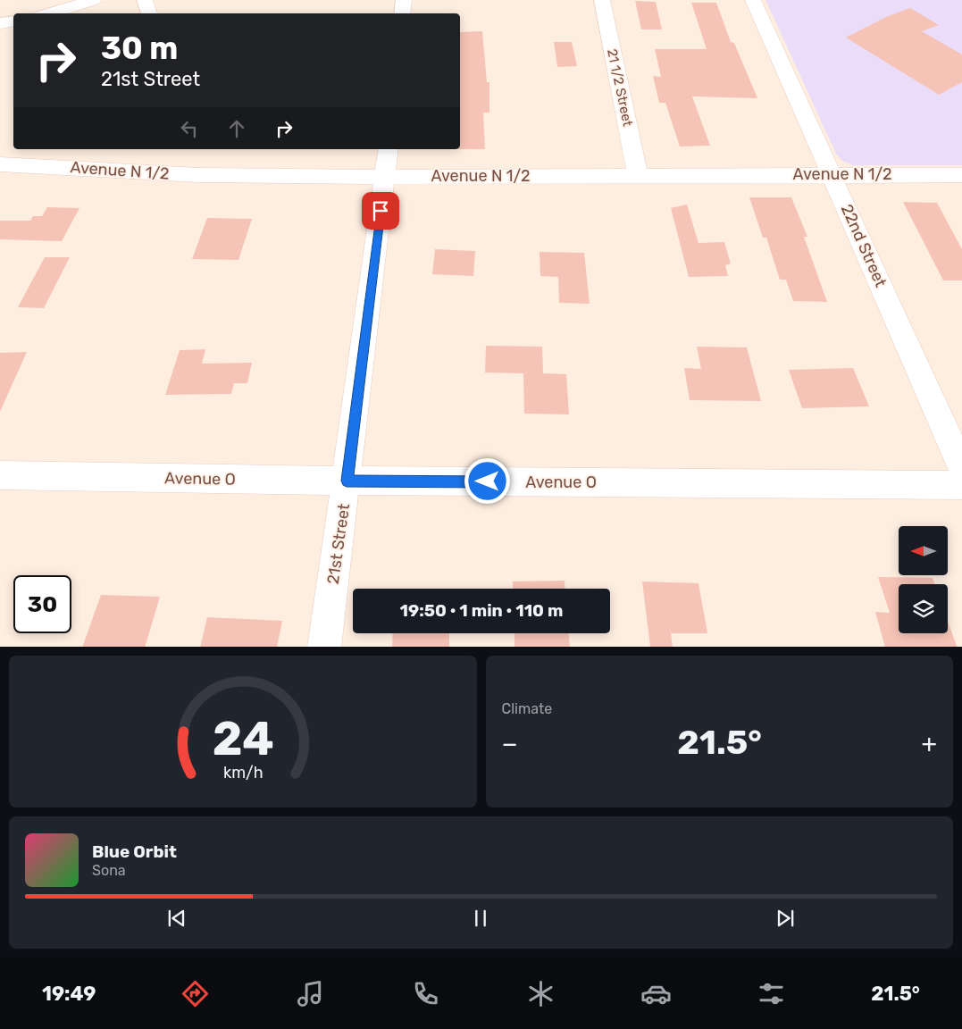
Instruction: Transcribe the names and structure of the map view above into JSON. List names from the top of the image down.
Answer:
{
  "streets": {
    "street": [
      "21 1/2 Street",
      "Avenue N 1/2",
      "22nd Street",
      "Avenue O",
      "21st Street"
    ]
  },
  "crossings": [
    ["21 1/2 Street", "Avenue N 1/2"],
    ["Avenue N 1/2", "22nd Street"],
    ["Avenue N 1/2", "21st Street"],
    ["Avenue O", "21st Street"]
  ],
  "north": "left",
  "page": {
    "turn": ["30 m", "21st Street"],
    "limit": "30",
    "trip": "19:50 · 1 min · 110 m",
    "tile": "Climate",
    "heat": ["−", "21.5°", "+"],
    "song": ["Blue Orbit", "Sona"],
    "tabs": ["19:49", "21.5°"],
    "gauge": ["24", "km/h"]
  }
}
